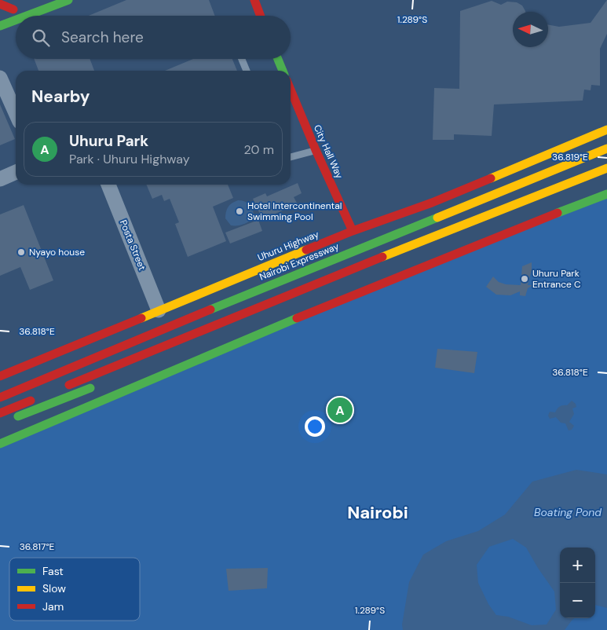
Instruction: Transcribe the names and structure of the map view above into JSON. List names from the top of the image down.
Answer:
{
  "streets": {
    "main road": ["City Hall Way", "Uhuru Highway", "Nairobi Expressway"],
    "street": ["Posta Street"]
  },
  "crossings": [
    ["City Hall Way", "Uhuru Highway"],
    ["Posta Street", "Uhuru Highway"]
  ],
  "districts": ["Nairobi"],
  "water": ["Boating Pond"],
  "places": ["Hotel Intercontinental Swimming Pool", "Nyayo house", "Uhuru Park Entrance C"],
  "legend": ["Fast", "Slow", "Jam"],
  "north": "left",
  "page": {
    "search": "Search here",
    "heading": "Nearby",
    "list": [
      {
        "mark": "A",
        "name": "Uhuru Park",
        "note": "Park · Uhuru Highway",
        "value": "20 m"
      }
    ],
    "pins": "A",
    "map_buttons": ["+", "−"]
  },
  "coordinates": [
    "1.289°S",
    "36.819°E",
    "36.818°E",
    "36.817°E"
  ]
}
